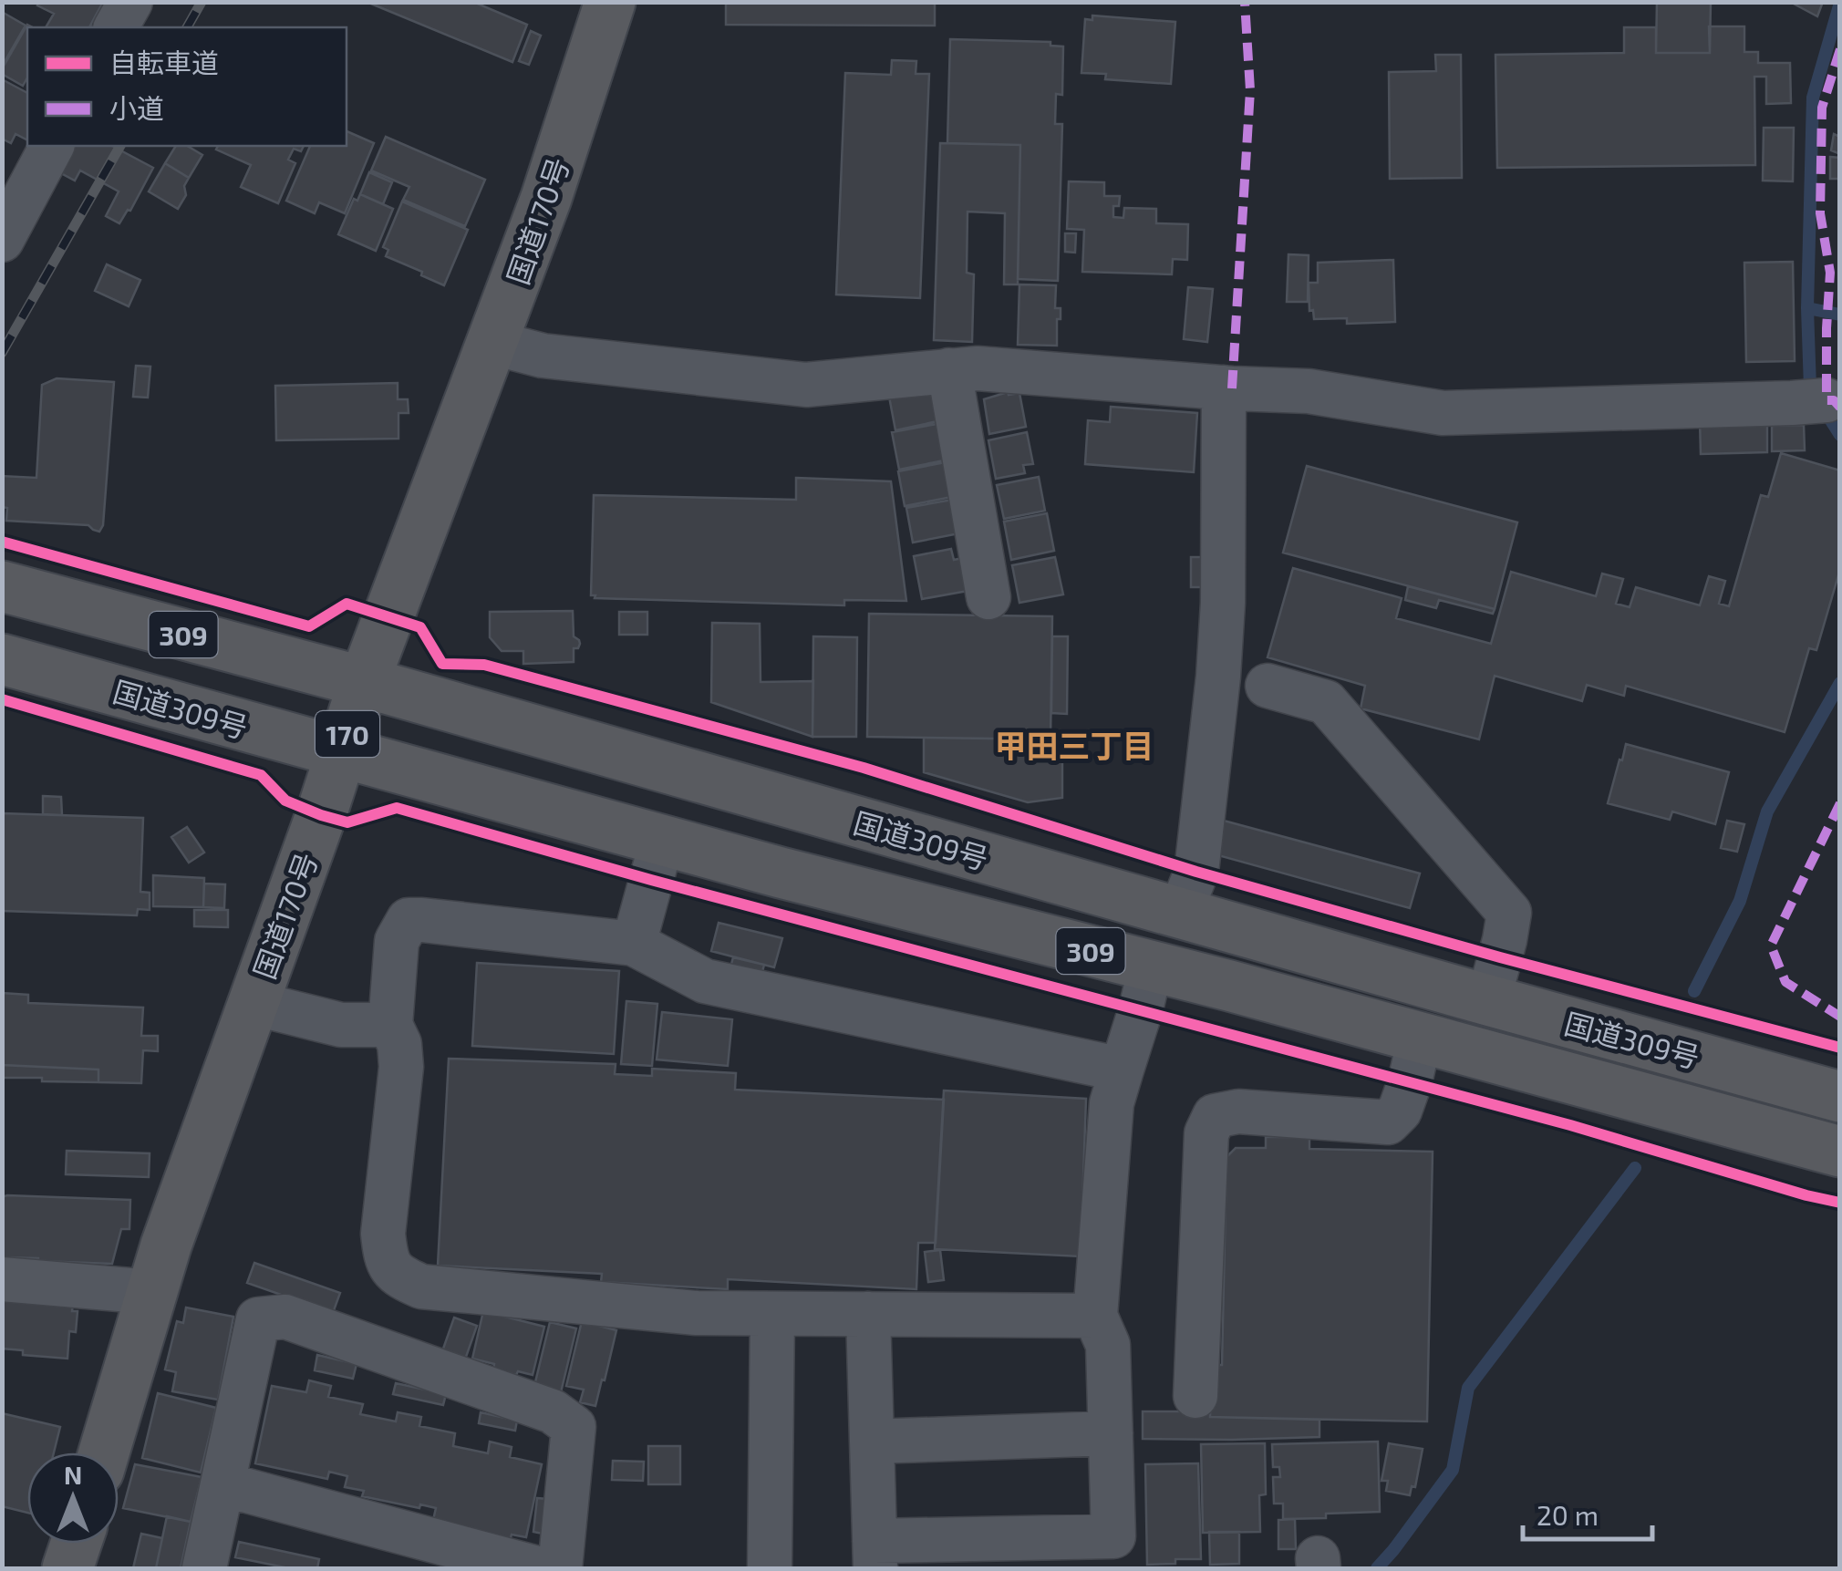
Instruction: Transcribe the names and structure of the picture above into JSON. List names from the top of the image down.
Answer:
{
  "streets": {
    "highway": [
      "国道170号",
      "309",
      "国道309号",
      "170"
    ]
  },
  "crossings": [
    ["国道170号", "国道309号"]
  ],
  "districts": ["甲田三丁目"],
  "legend": ["自転車道", "小道"],
  "scale_bar": "20 m",
  "north": "top"
}
